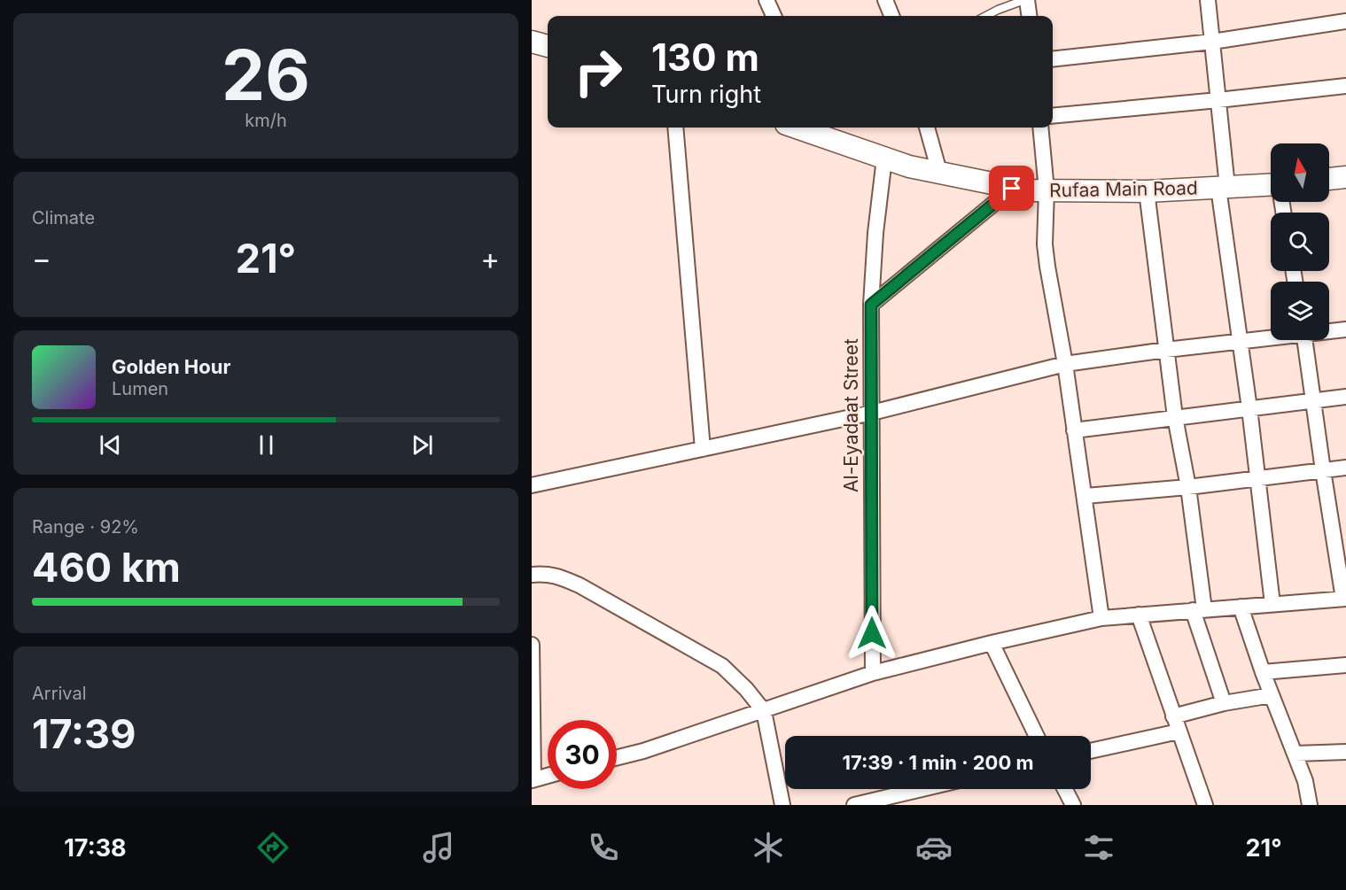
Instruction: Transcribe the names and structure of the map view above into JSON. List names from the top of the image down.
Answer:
{
  "streets": {
    "street": ["Rufaa Main Road", "Al-Eyadaat Street"]
  },
  "crossings": [
    ["Rufaa Main Road", "Al-Eyadaat Street"]
  ],
  "north": "top",
  "page": {
    "tile": [
      ["26", "km/h"],
      "Climate",
      ["Range · 92%", "460 km"],
      ["Arrival", "17:39"]
    ],
    "turn": ["130 m", "Turn right"],
    "heat": ["−", "21°", "+"],
    "song": ["Golden Hour", "Lumen"],
    "limit": "30",
    "trip": "17:39 · 1 min · 200 m",
    "tabs": ["17:38", "21°"]
  }
}
